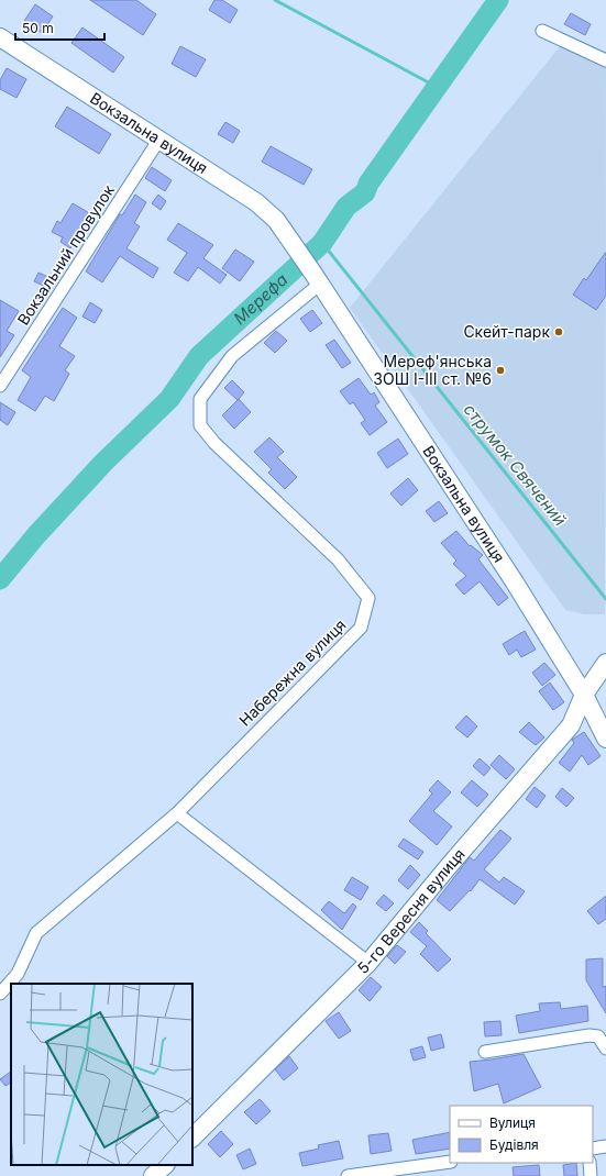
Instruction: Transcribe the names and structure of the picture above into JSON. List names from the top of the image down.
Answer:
{
  "streets": {
    "street": [
      "Вокзальна вулиця",
      "Вокзальний провулок",
      "Набережна вулиця",
      "5-го Вересня вулиця"
    ]
  },
  "crossings": [
    ["Вокзальна вулиця", "Вокзальний провулок"],
    ["Вокзальна вулиця", "Набережна вулиця"],
    ["Вокзальна вулиця", "5-го Вересня вулиця"]
  ],
  "water": ["Мерефа", "струмок Свячений"],
  "places": ["Скейт-парк", "Мереф'янська ЗОШ І-ІІІ ст. №6"],
  "legend": ["Вулиця", "Будівля"],
  "scale_bar": "50 m"
}
